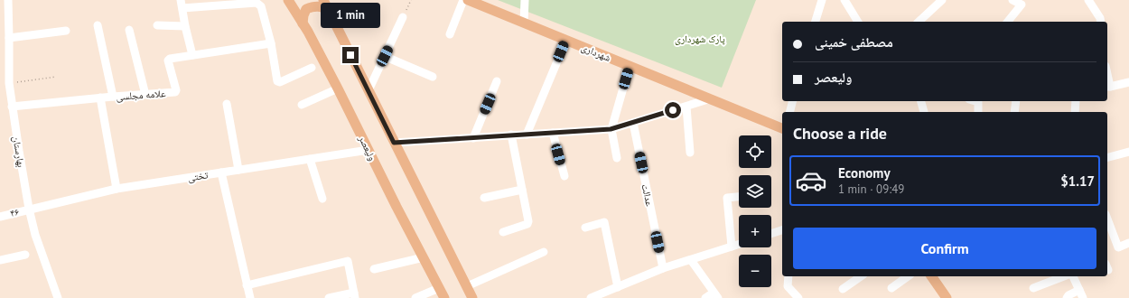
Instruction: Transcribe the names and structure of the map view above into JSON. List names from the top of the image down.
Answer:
{
  "streets": {
    "main road": ["شهرداری", "ولیعصر"],
    "street": [
      "علامه مجلسی",
      "بهارستان",
      "تختی",
      "عدالت",
      "۴۶"
    ]
  },
  "crossings": [
    ["علامه مجلسی", "بهارستان"],
    ["ولیعصر", "تختی"],
    ["بهارستان", "تختی"],
    ["بهارستان", "۴۶"],
    ["تختی", "۴۶"]
  ],
  "parks": ["پارک شهرداری"],
  "page": {
    "bubble": "1 min",
    "banner": ["مصطفی خمینی", "ولیعصر"],
    "heading": "Choose a ride",
    "map_buttons": ["+", "−"],
    "list": [
      {
        "name": "Economy",
        "note": "1 min · 09:49",
        "value": "$1.17"
      }
    ],
    "buttons": "Confirm"
  }
}
